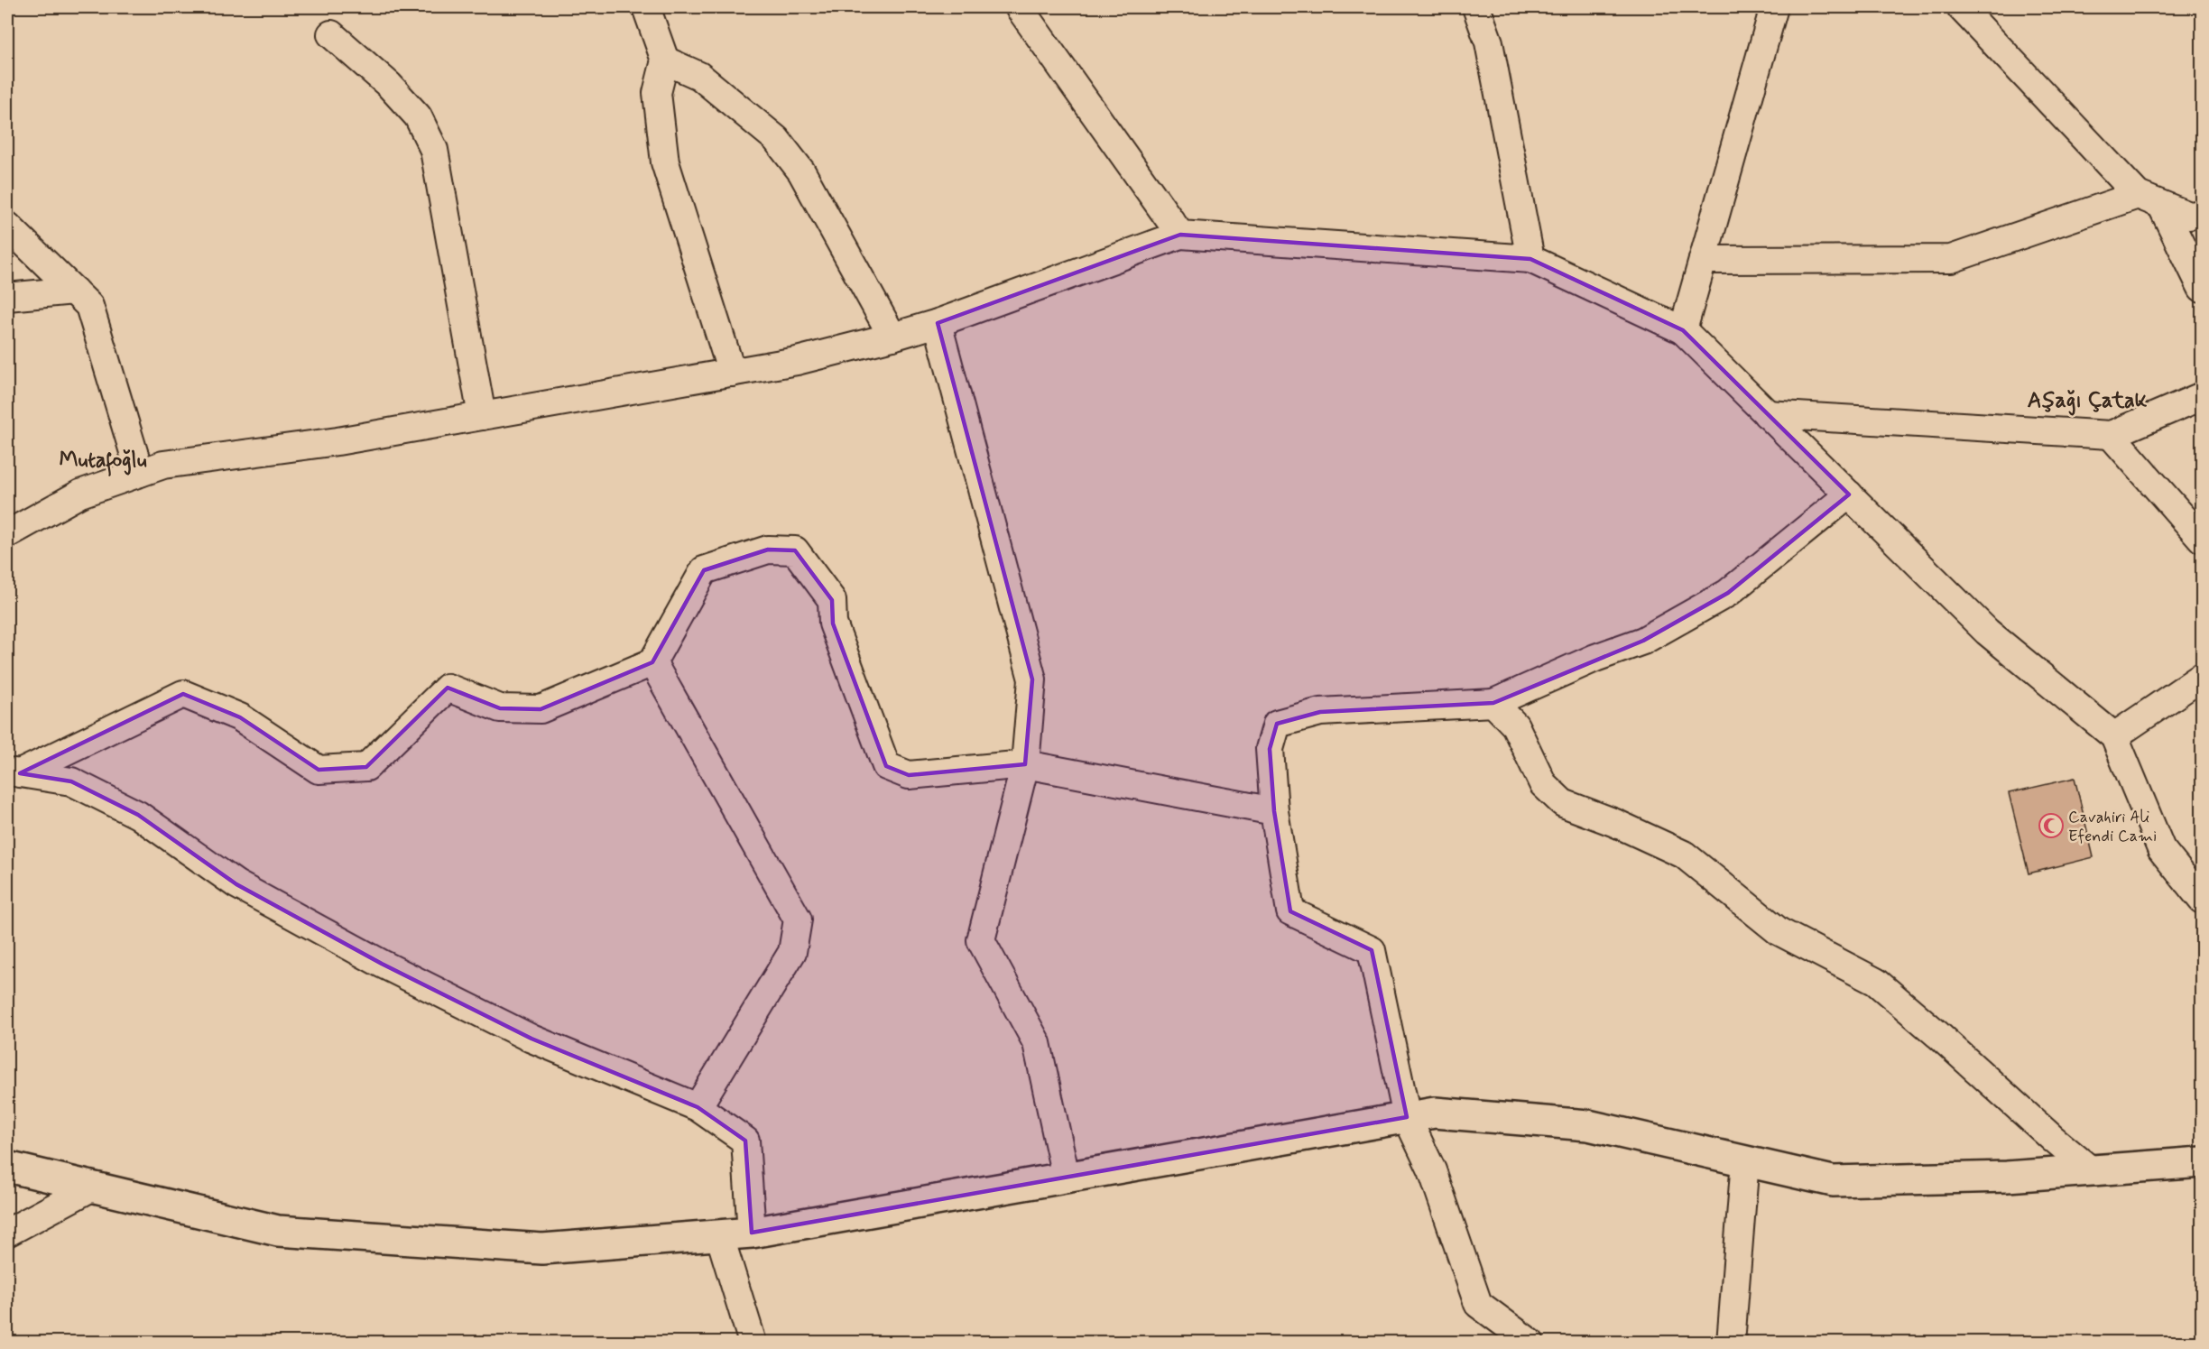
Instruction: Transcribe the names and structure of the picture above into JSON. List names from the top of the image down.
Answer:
{
  "districts": ["Aşağı Çatak", "Mutafoğlu"],
  "places": {
    "mosque": ["Cavahiri Ali Efendi Cami"]
  }
}
